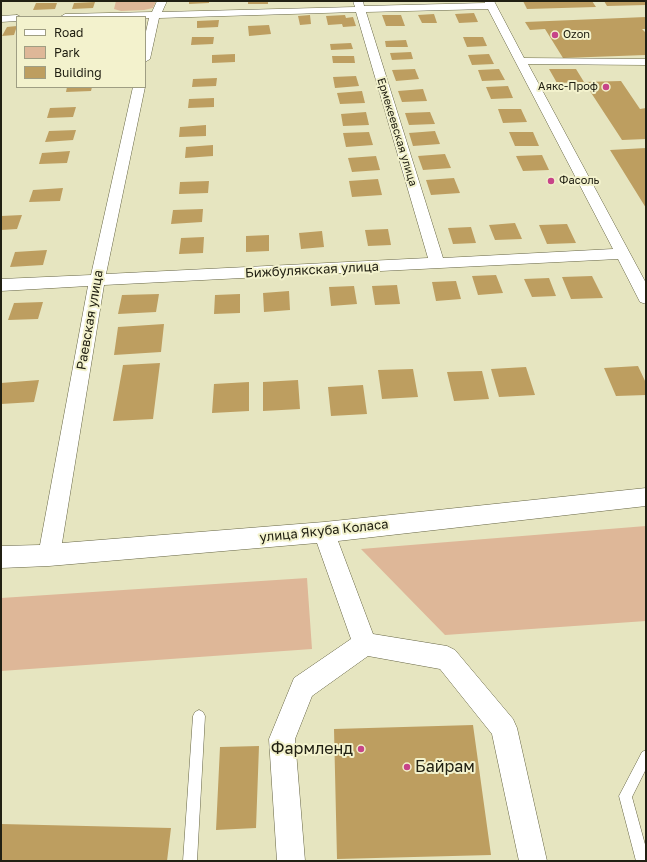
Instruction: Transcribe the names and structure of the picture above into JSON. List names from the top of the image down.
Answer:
{
  "streets": {
    "street": [
      "Ермекеевская улица",
      "Бижбулякская улица",
      "Раевская улица",
      "улица Якуба Коласа"
    ]
  },
  "crossings": [
    ["Ермекеевская улица", "Бижбулякская улица"],
    ["Бижбулякская улица", "Раевская улица"],
    ["Раевская улица", "улица Якуба Коласа"]
  ],
  "places": [
    "Ozon",
    "Аякс-Проф",
    "Фасоль",
    "Фармленд",
    "Байрам"
  ],
  "legend": ["Road", "Park", "Building"]
}
